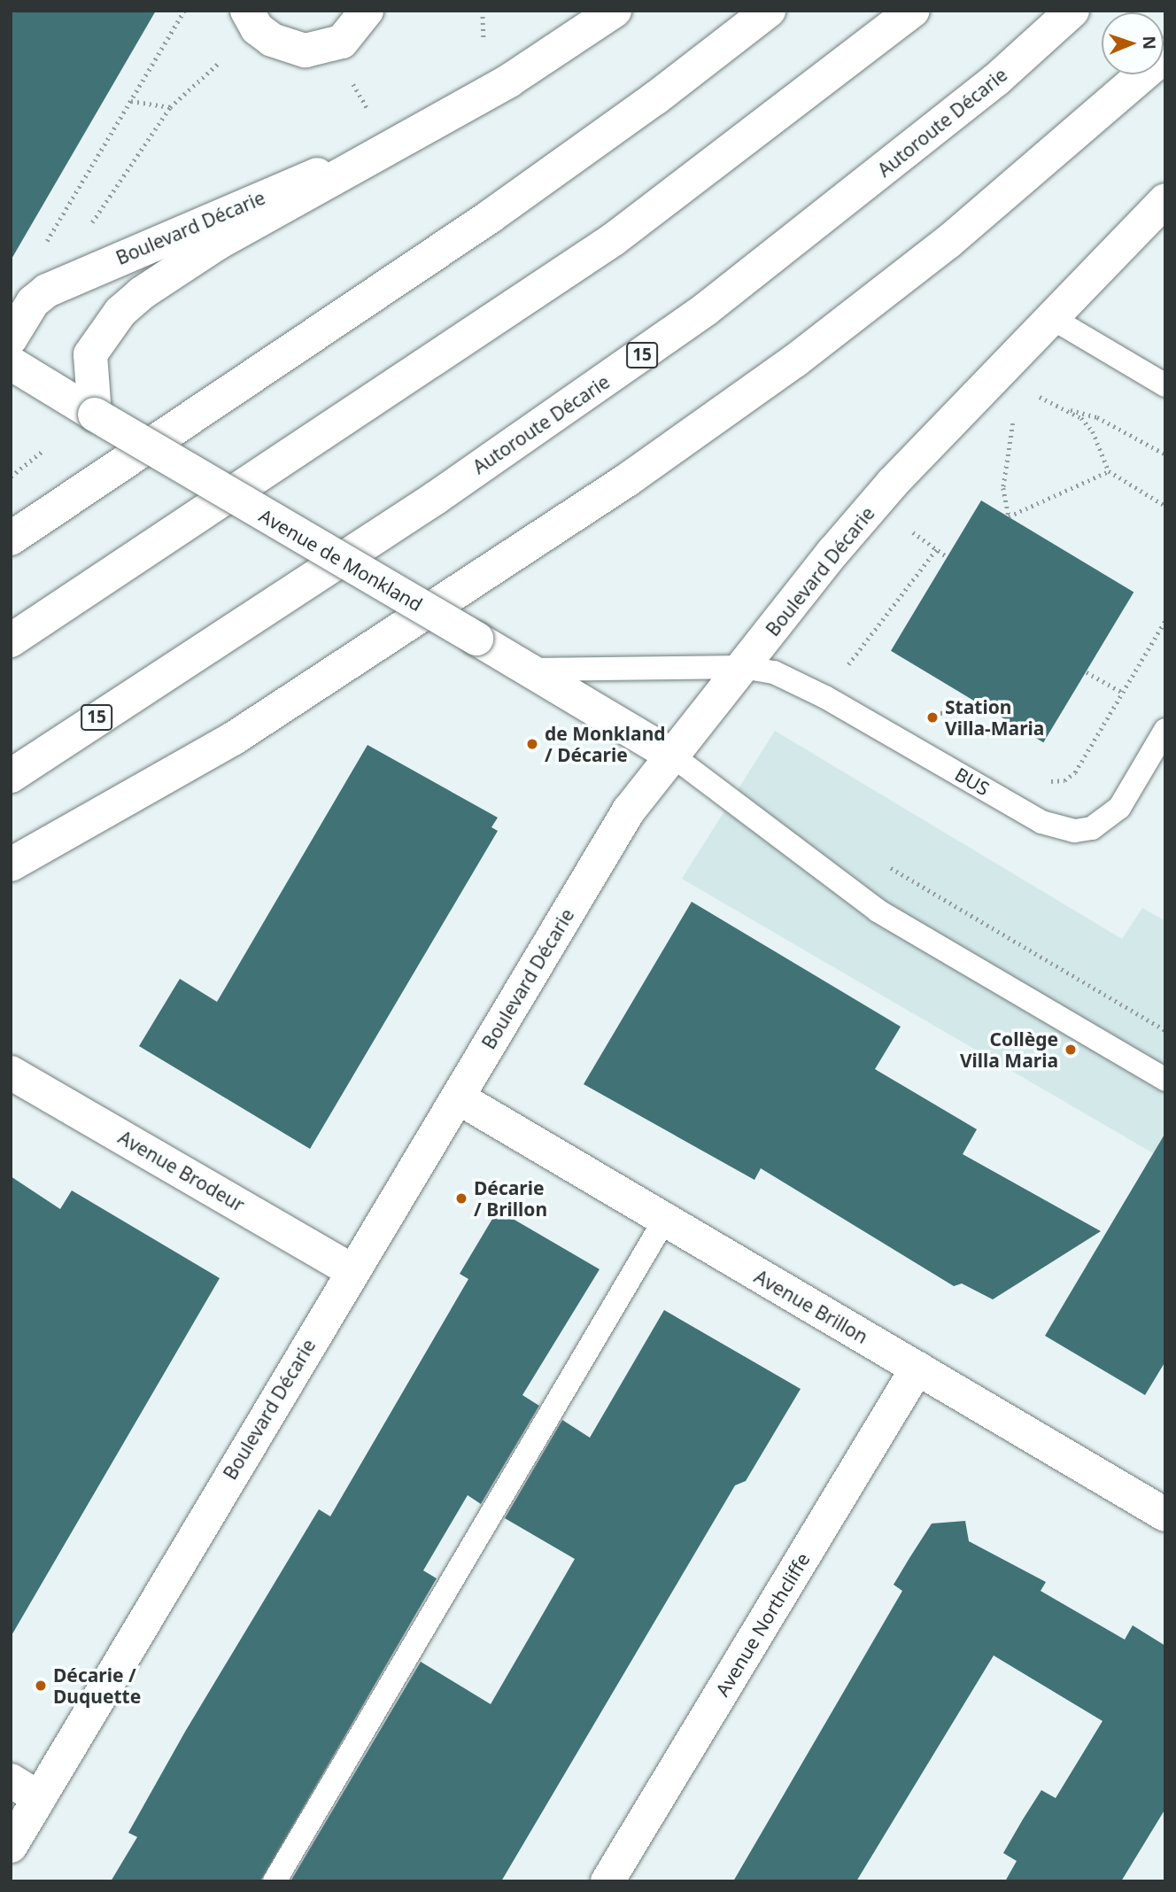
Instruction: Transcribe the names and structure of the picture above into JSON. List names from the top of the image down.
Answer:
{
  "streets": {
    "main road": [
      "Autoroute Décarie",
      "Boulevard Décarie",
      "15",
      "Avenue de Monkland",
      "Avenue Brodeur",
      "Avenue Brillon",
      "Avenue Northcliffe"
    ],
    "lane": ["BUS"]
  },
  "crossings": [
    ["Boulevard Décarie", "Avenue de Monkland"],
    ["Boulevard Décarie", "BUS"],
    ["Boulevard Décarie", "Avenue Brodeur"],
    ["Boulevard Décarie", "Avenue Brillon"],
    ["Avenue de Monkland", "BUS"],
    ["Avenue Brillon", "Avenue Northcliffe"]
  ],
  "places": [
    "Station Villa-Maria",
    "de Monkland / Décarie",
    "Collège Villa Maria",
    "Décarie / Brillon",
    "Décarie / Duquette"
  ],
  "north": "right"
}
